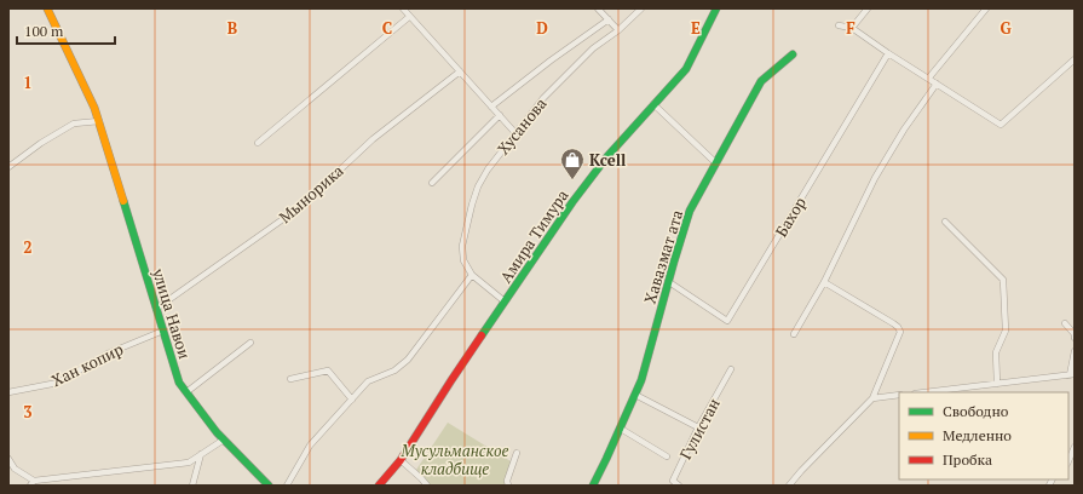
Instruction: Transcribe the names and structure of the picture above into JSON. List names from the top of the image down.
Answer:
{
  "streets": {
    "street": [
      "Хусанова",
      "Мынорика",
      "Бахор",
      "Амира Тимура",
      "Хавазмат ата",
      "улица Навои",
      "Хан копир",
      "Гулистан"
    ]
  },
  "crossings": [
    ["Хусанова", "Амира Тимура"],
    ["Мынорика", "улица Навои"],
    ["Бахор", "Хавазмат ата"],
    ["улица Навои", "Хан копир"]
  ],
  "parks": ["Мусульманское кладбище"],
  "places": {
    "shop": ["Kcell"]
  },
  "legend": ["Свободно", "Медленно", "Пробка"],
  "scale_bar": "100 m",
  "grid": {
    "columns": [
      "B",
      "C",
      "D",
      "E",
      "F",
      "G"
    ],
    "rows": ["1", "2", "3"]
  }
}
